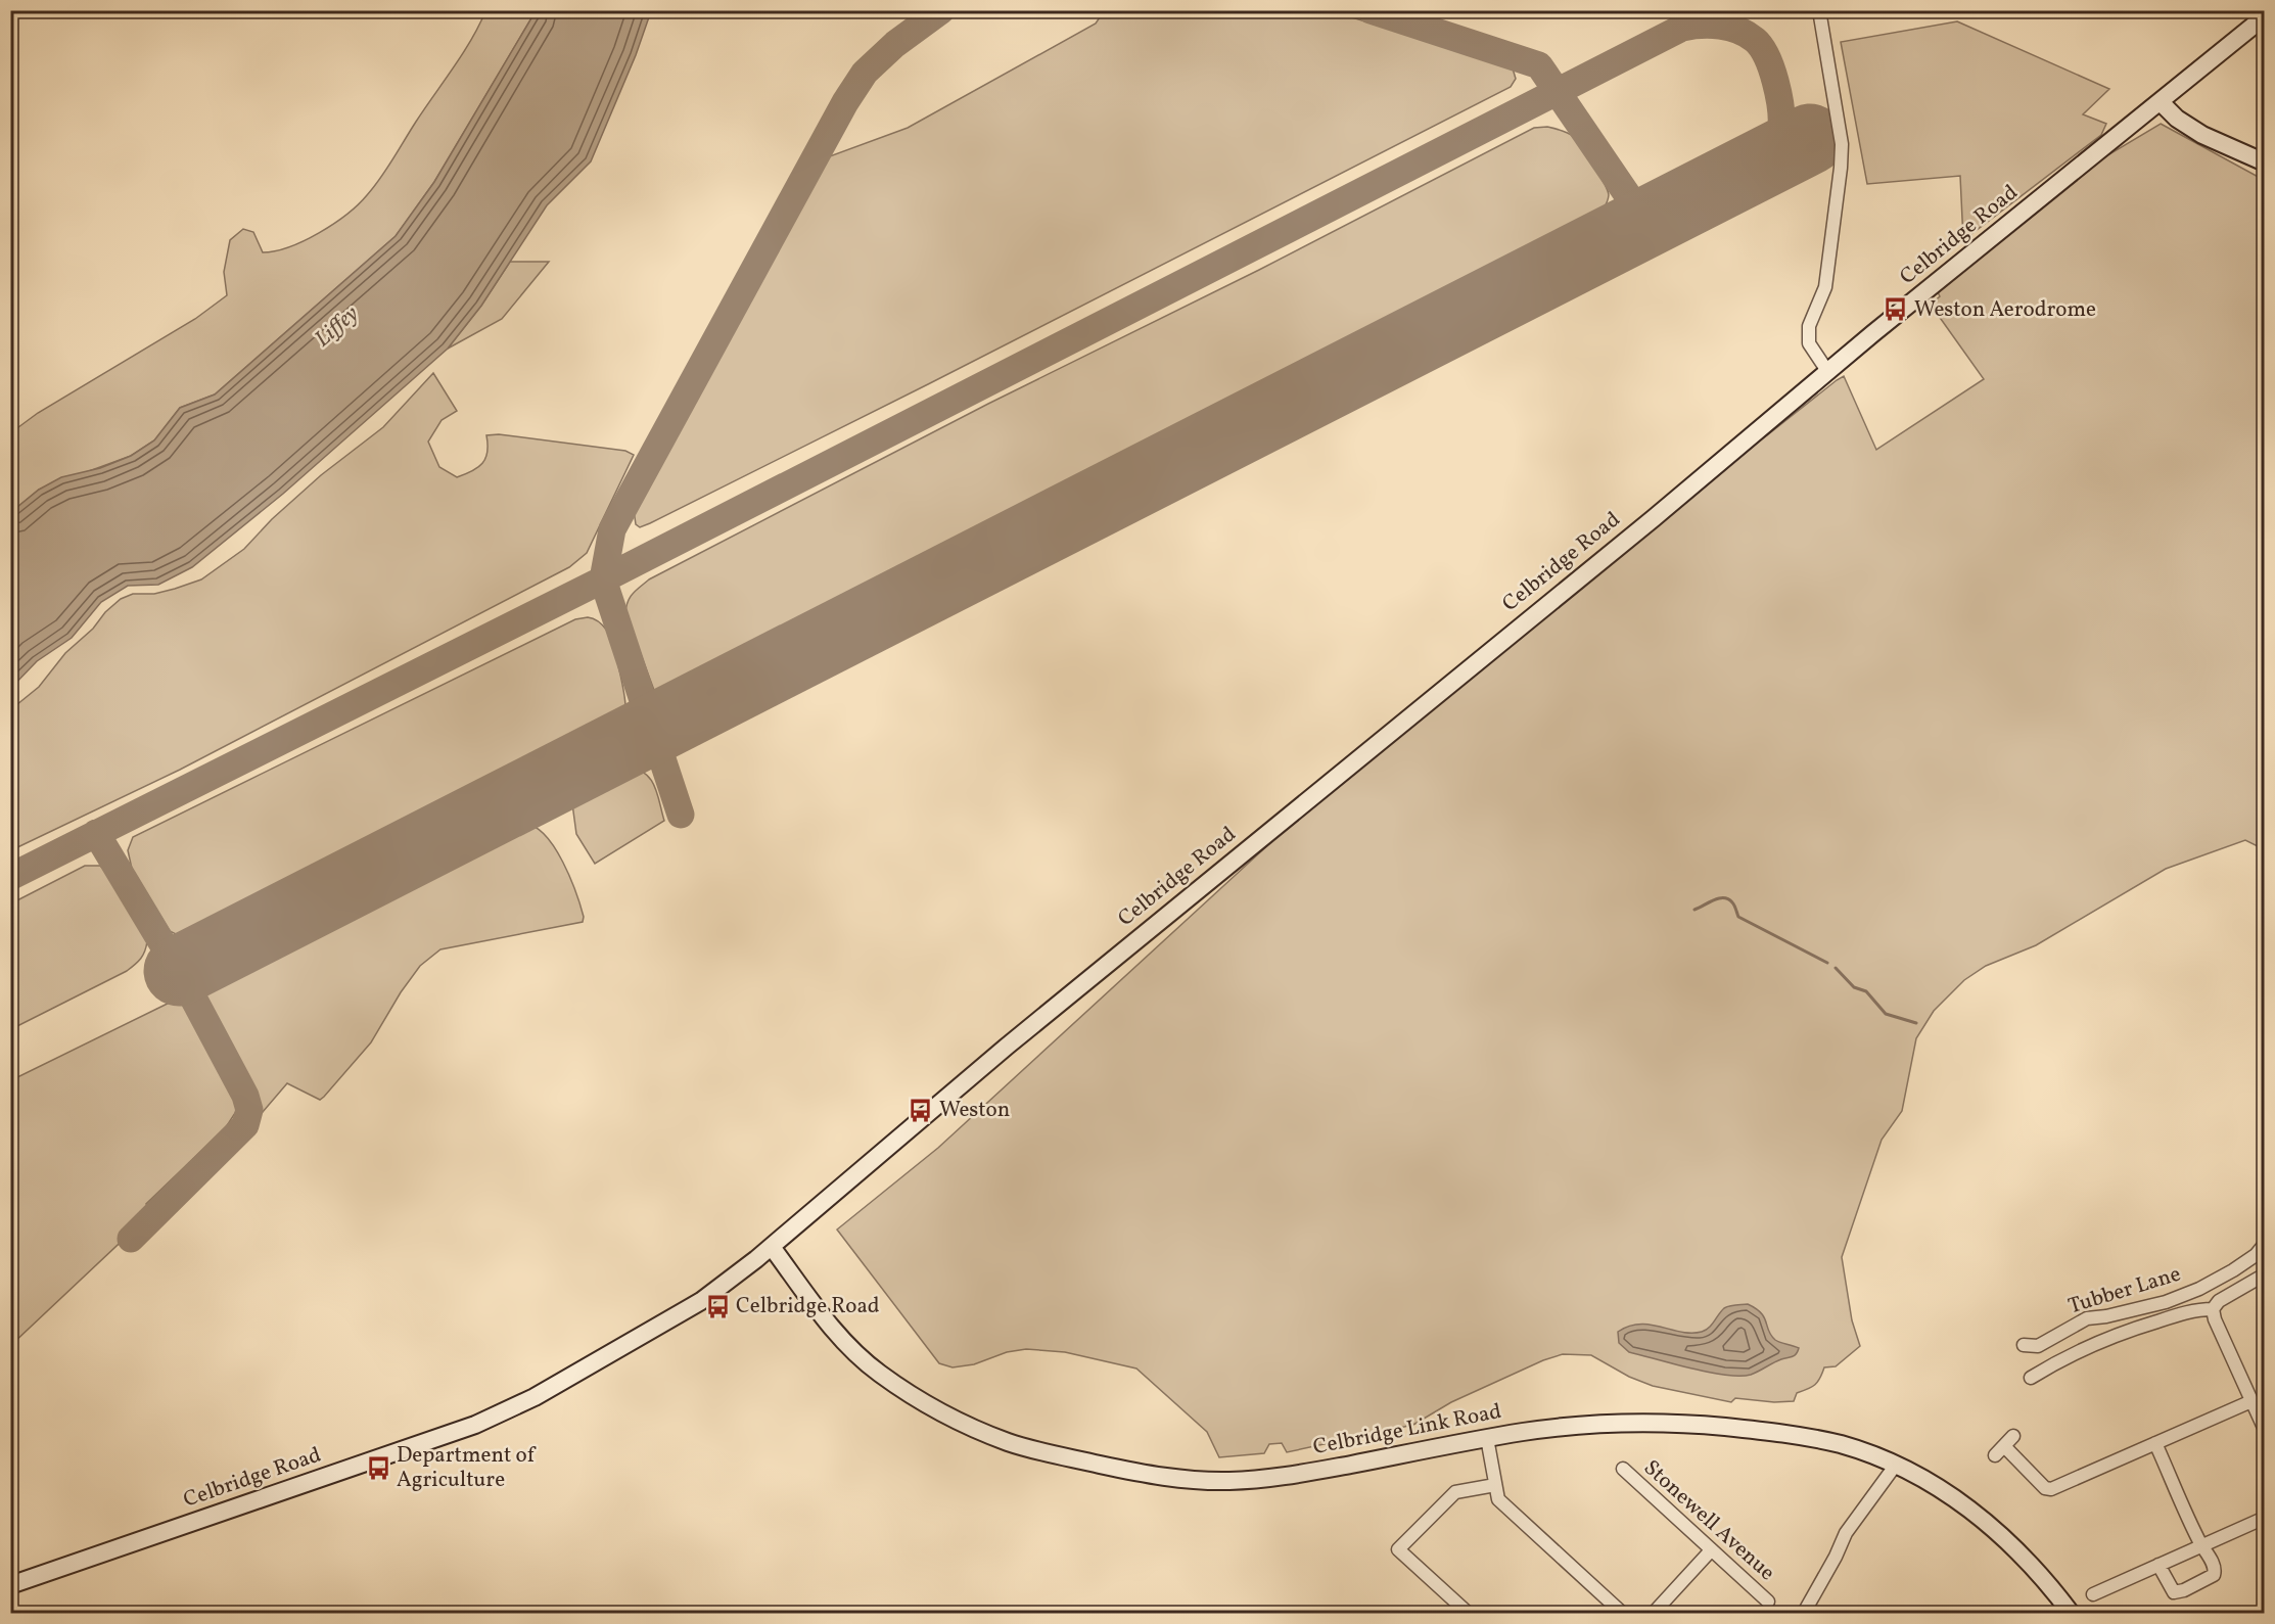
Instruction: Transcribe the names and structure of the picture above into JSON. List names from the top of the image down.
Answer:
{
  "streets": {
    "main road": ["Celbridge Road", "Celbridge Link Road"],
    "street": ["Tubber Lane", "Stonewell Avenue"]
  },
  "crossings": [
    ["Celbridge Road", "Celbridge Link Road"]
  ],
  "water": ["Liffey"],
  "places": {
    "bus stop": [
      "Weston Aerodrome",
      "Weston",
      "Celbridge Road",
      "Department of Agriculture"
    ]
  }
}
